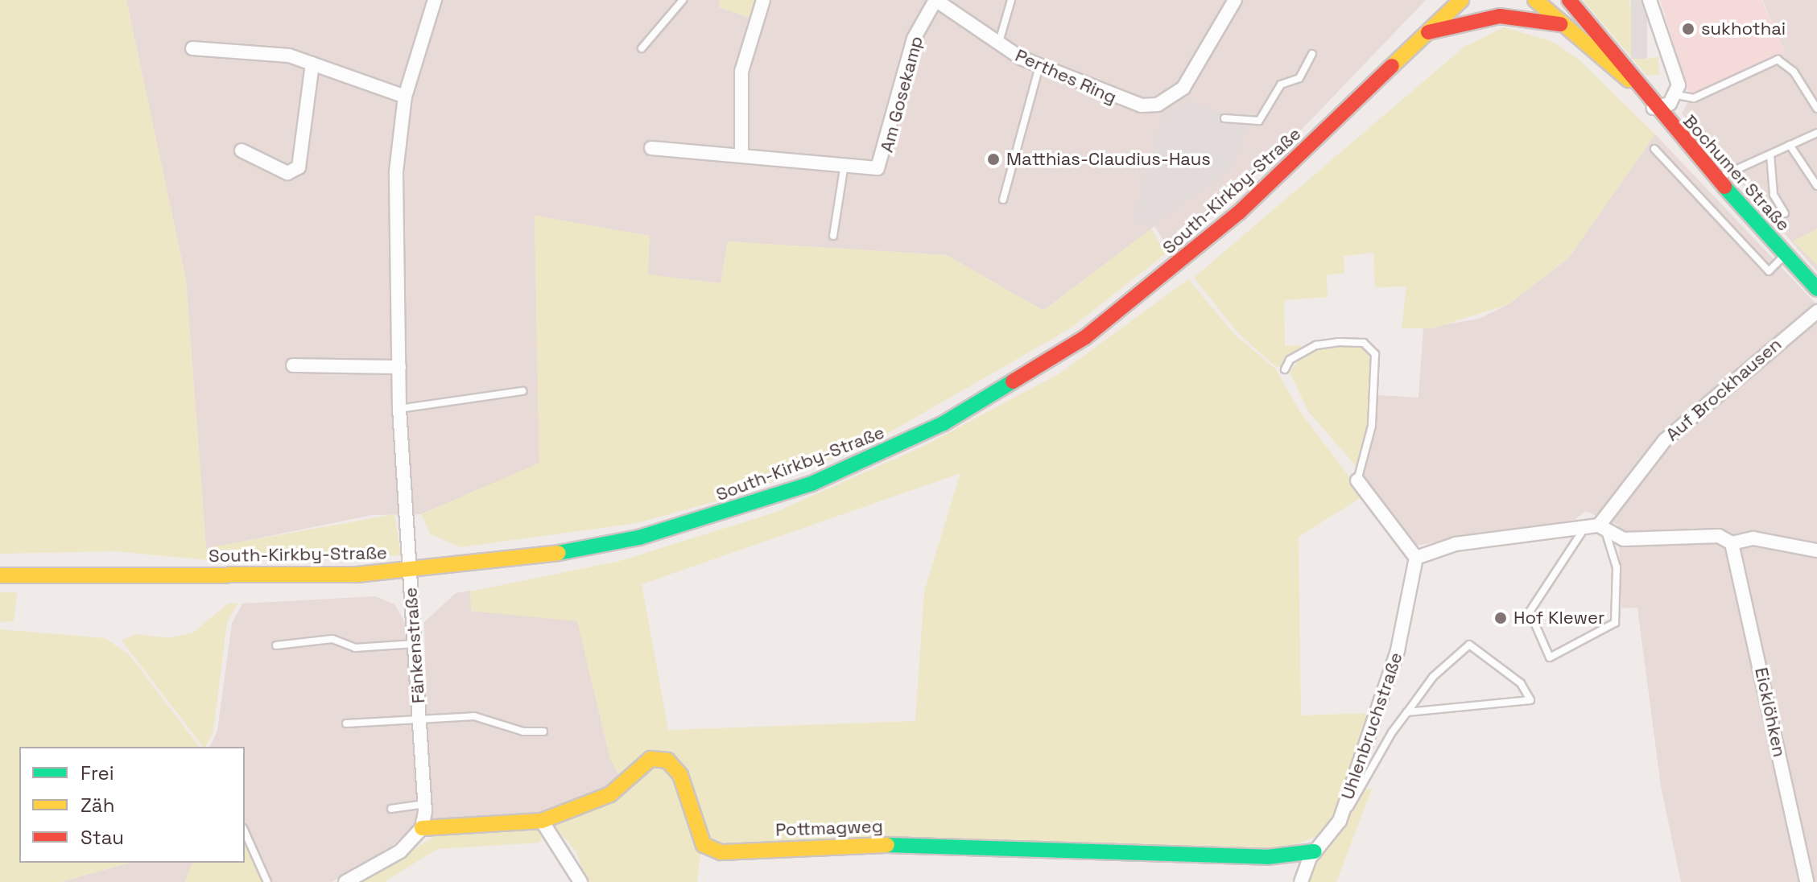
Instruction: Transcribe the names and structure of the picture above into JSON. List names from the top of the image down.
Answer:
{
  "streets": {
    "main road": ["Bochumer Straße", "South-Kirkby-Straße", "Pottmagweg"],
    "street": [
      "Perthes Ring",
      "Am Gosekamp",
      "Auf Brockhausen",
      "Fänkenstraße",
      "Eicklöhken",
      "Uhlenbruchstraße"
    ]
  },
  "crossings": [
    ["Perthes Ring", "Am Gosekamp"],
    ["South-Kirkby-Straße", "Fänkenstraße"],
    ["Fänkenstraße", "Pottmagweg"],
    ["Uhlenbruchstraße", "Pottmagweg"]
  ],
  "places": ["sukhothai", "Matthias-Claudius-Haus", "Hof Klewer"],
  "legend": ["Frei", "Zäh", "Stau"]
}
